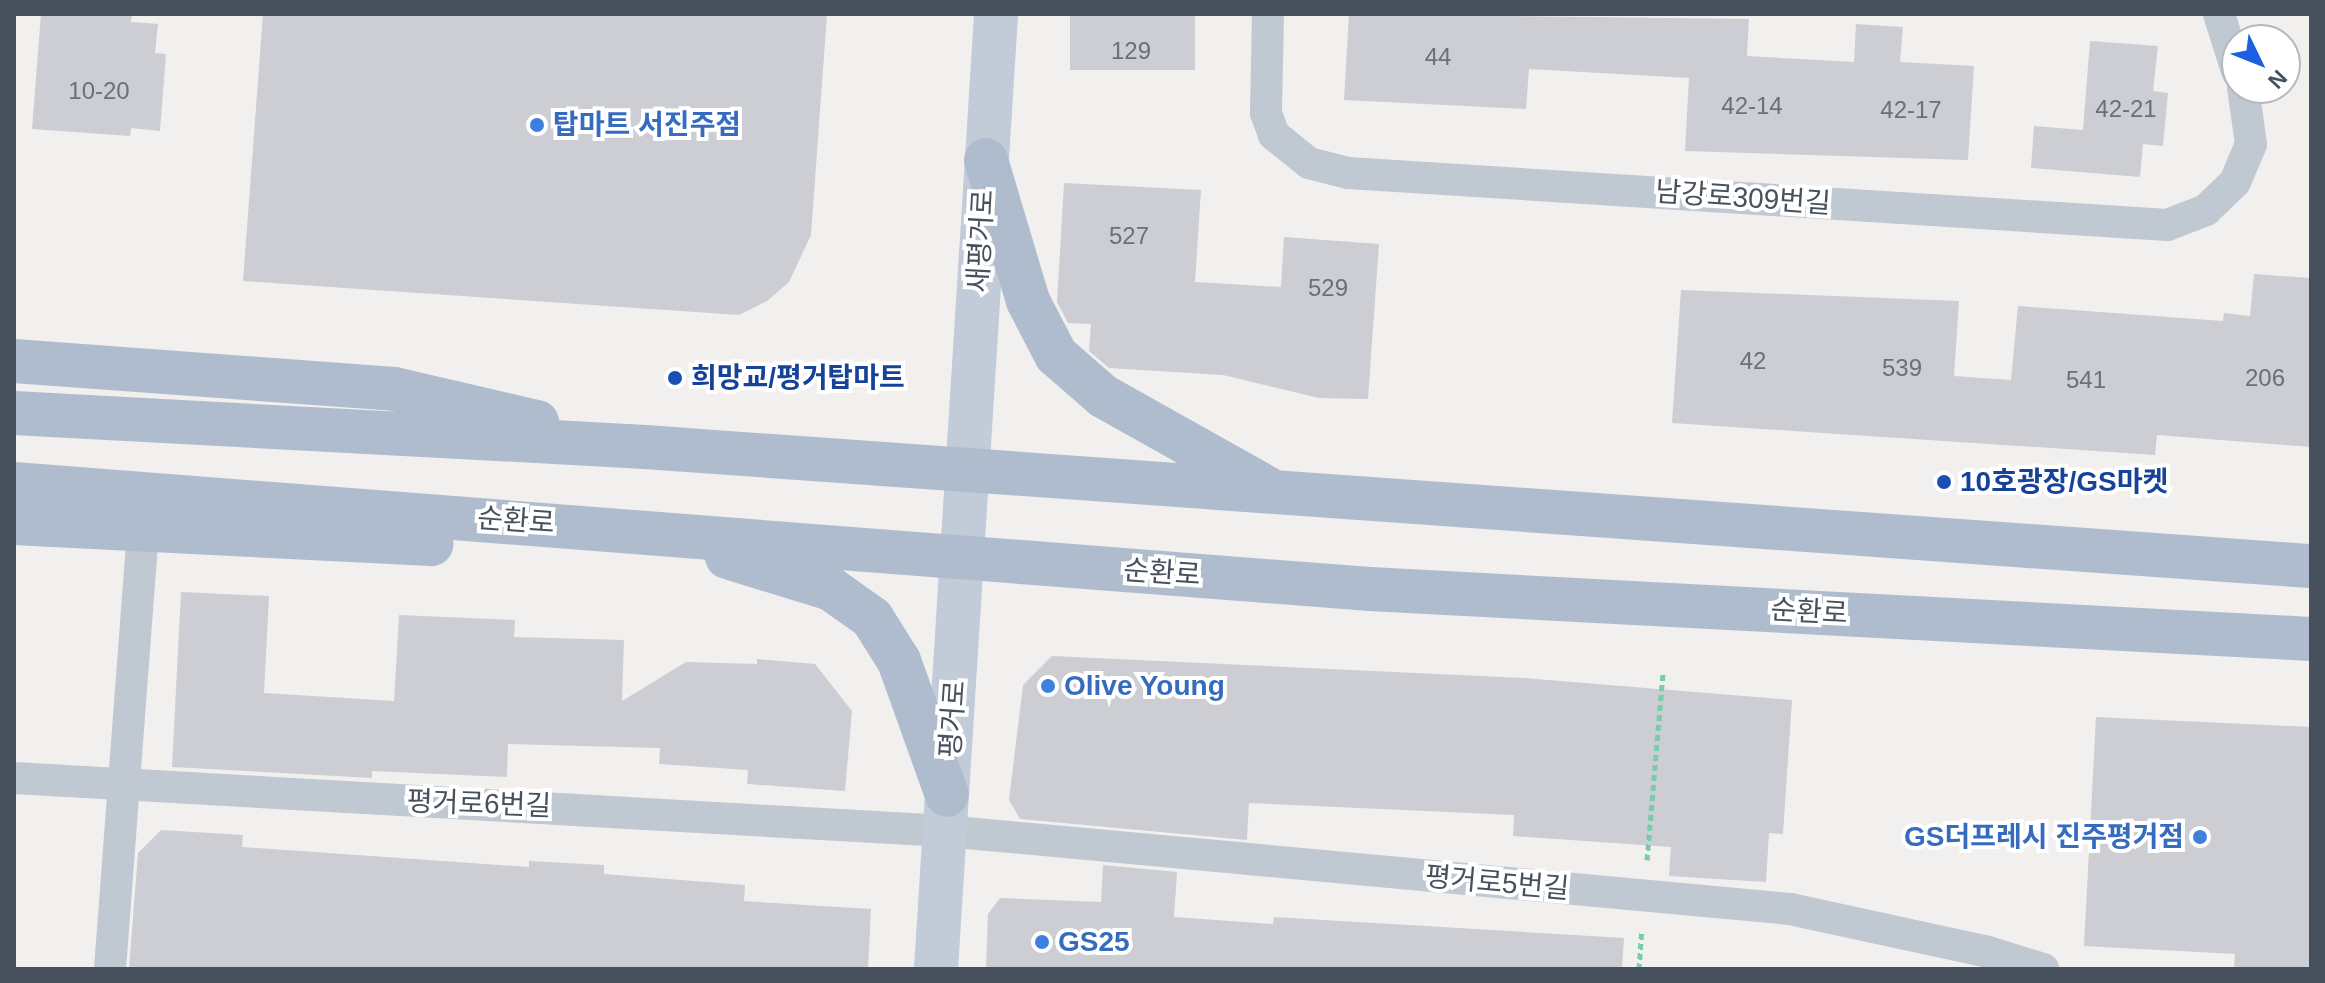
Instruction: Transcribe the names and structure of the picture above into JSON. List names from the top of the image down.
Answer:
{
  "streets": {
    "main road": ["순환로"],
    "street": [
      "남강로309번길",
      "새평거로",
      "평거로",
      "평거로6번길",
      "평거로5번길"
    ]
  },
  "crossings": [
    ["새평거로", "평거로"],
    ["순환로", "평거로"],
    ["평거로", "평거로6번길"],
    ["평거로", "평거로5번길"],
    ["평거로6번길", "평거로5번길"]
  ],
  "places": [
    "탑마트 서진주점",
    "희망교/평거탑마트",
    "10호광장/GS마켓",
    "Olive Young",
    "GS더프레시 진주평거점",
    "GS25"
  ],
  "house_numbers": [
    "129",
    "44",
    "10-20",
    "42-14",
    "42-21",
    "42-17",
    "527",
    "529",
    "42",
    "539",
    "206",
    "541"
  ],
  "north": "bottom right"
}
